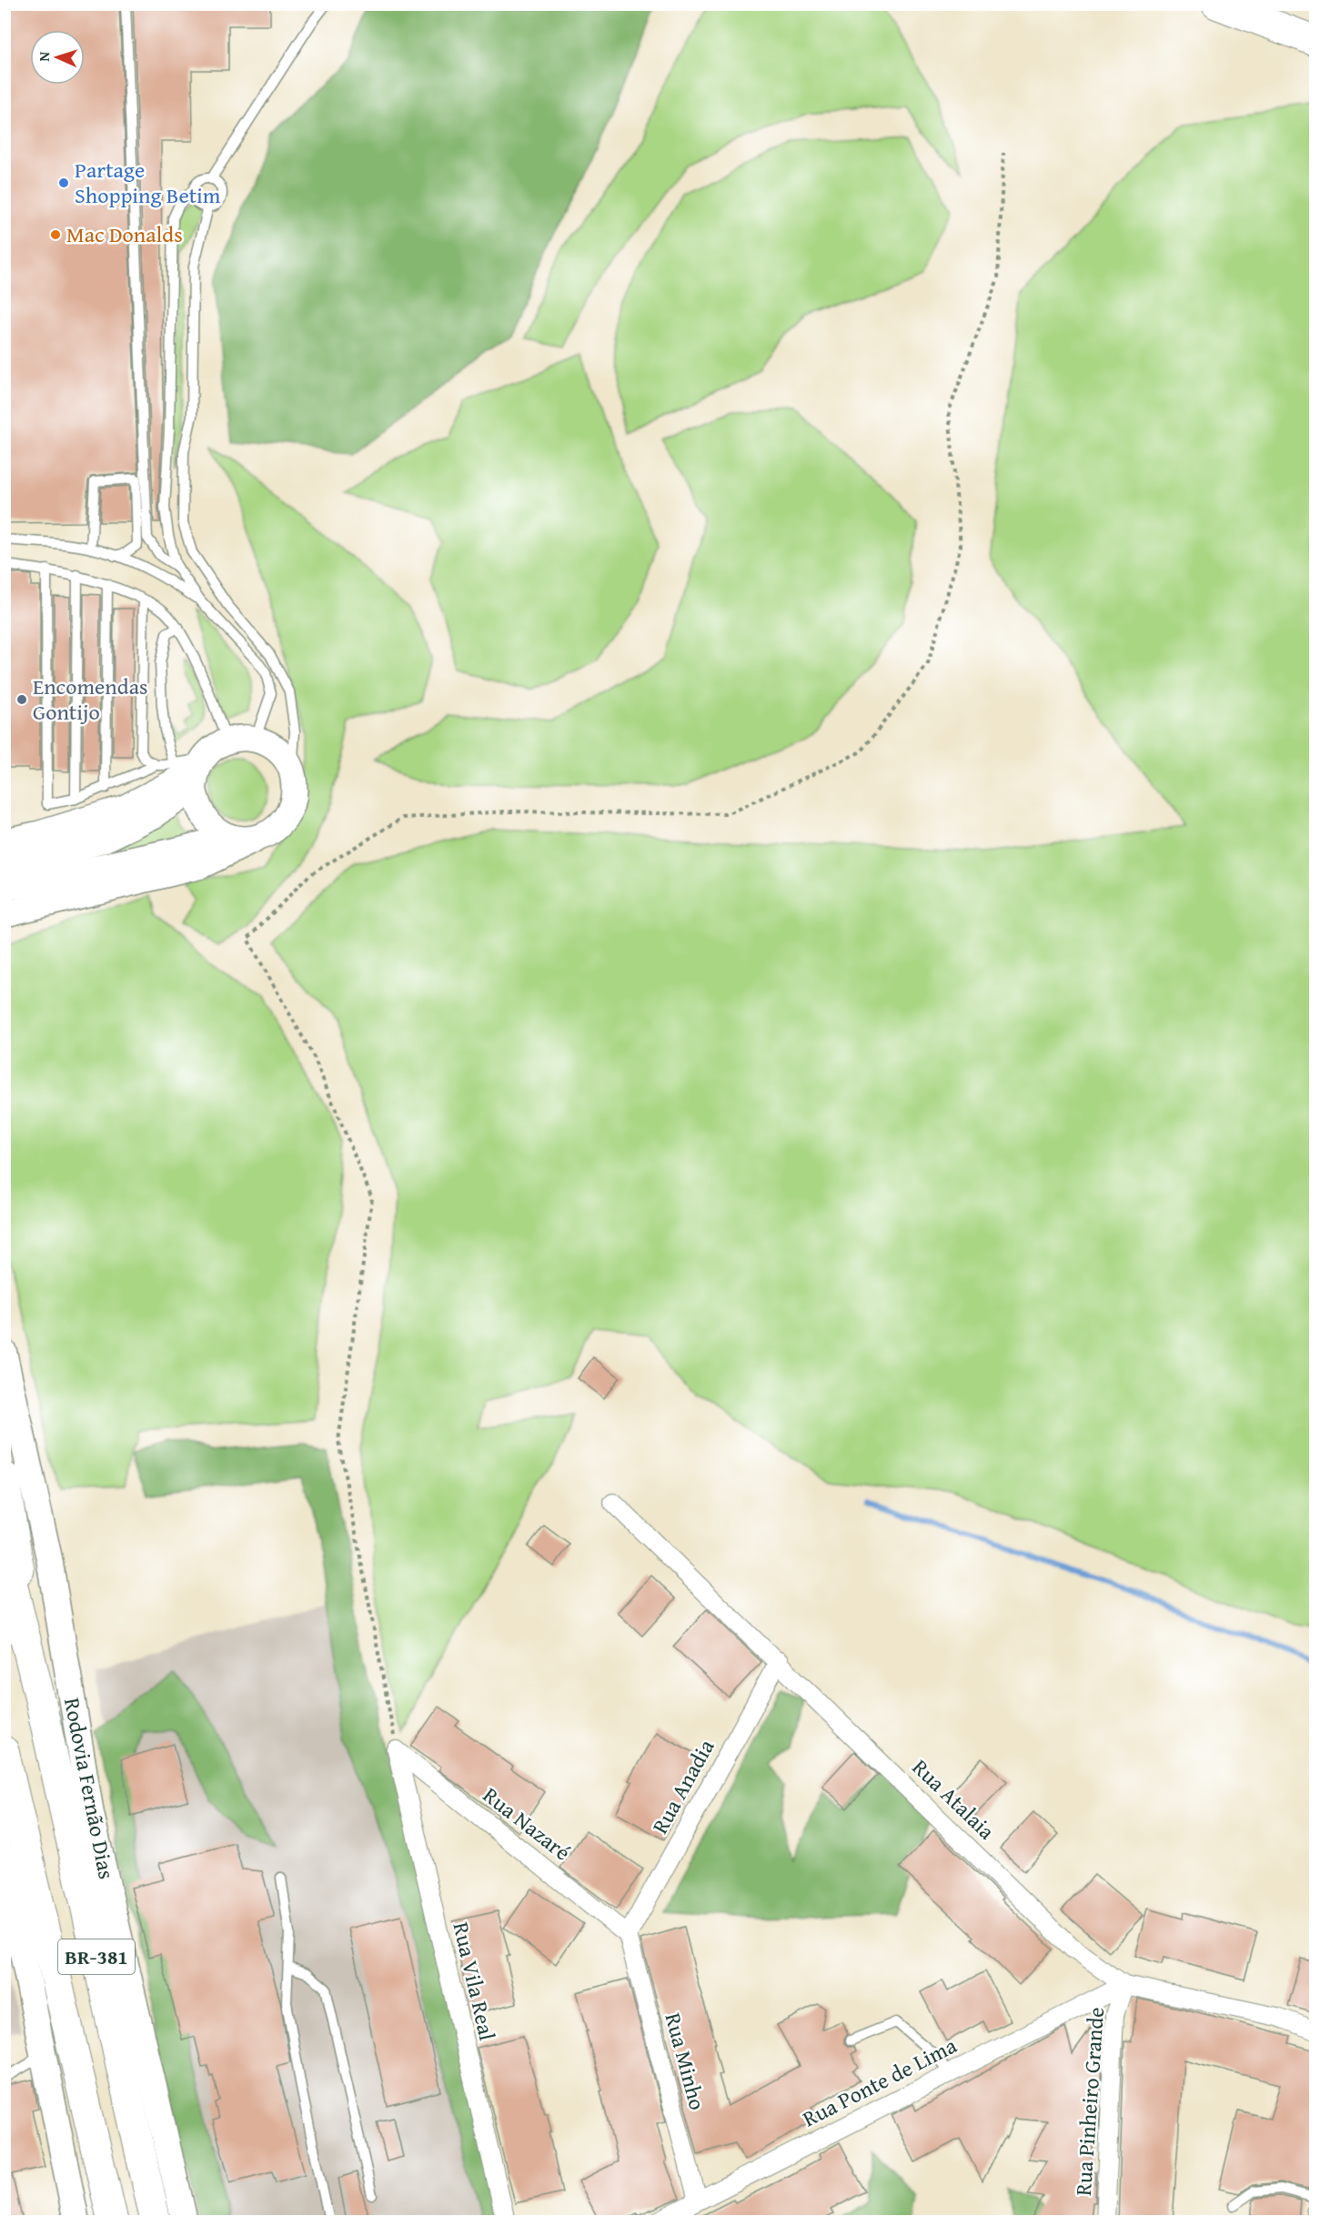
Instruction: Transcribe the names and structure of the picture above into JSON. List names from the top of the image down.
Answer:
{
  "streets": {
    "highway": ["Rodovia Fernão Dias", "BR-381"],
    "street": [
      "Rua Anadia",
      "Rua Atalaia",
      "Rua Nazaré",
      "Rua Vila Real",
      "Rua Minho",
      "Rua Ponte de Lima",
      "Rua Pinheiro Grande"
    ]
  },
  "crossings": [
    ["Rua Anadia", "Rua Atalaia"],
    ["Rua Anadia", "Rua Nazaré"],
    ["Rua Anadia", "Rua Minho"],
    ["Rua Atalaia", "Rua Ponte de Lima"],
    ["Rua Atalaia", "Rua Pinheiro Grande"],
    ["Rua Nazaré", "Rua Vila Real"],
    ["Rua Nazaré", "Rua Minho"],
    ["Rua Minho", "Rua Ponte de Lima"],
    ["Rua Ponte de Lima", "Rua Pinheiro Grande"]
  ],
  "places": ["Partage Shopping Betim", "Mac Donalds", "Encomendas Gontijo"],
  "north": "left"
}
